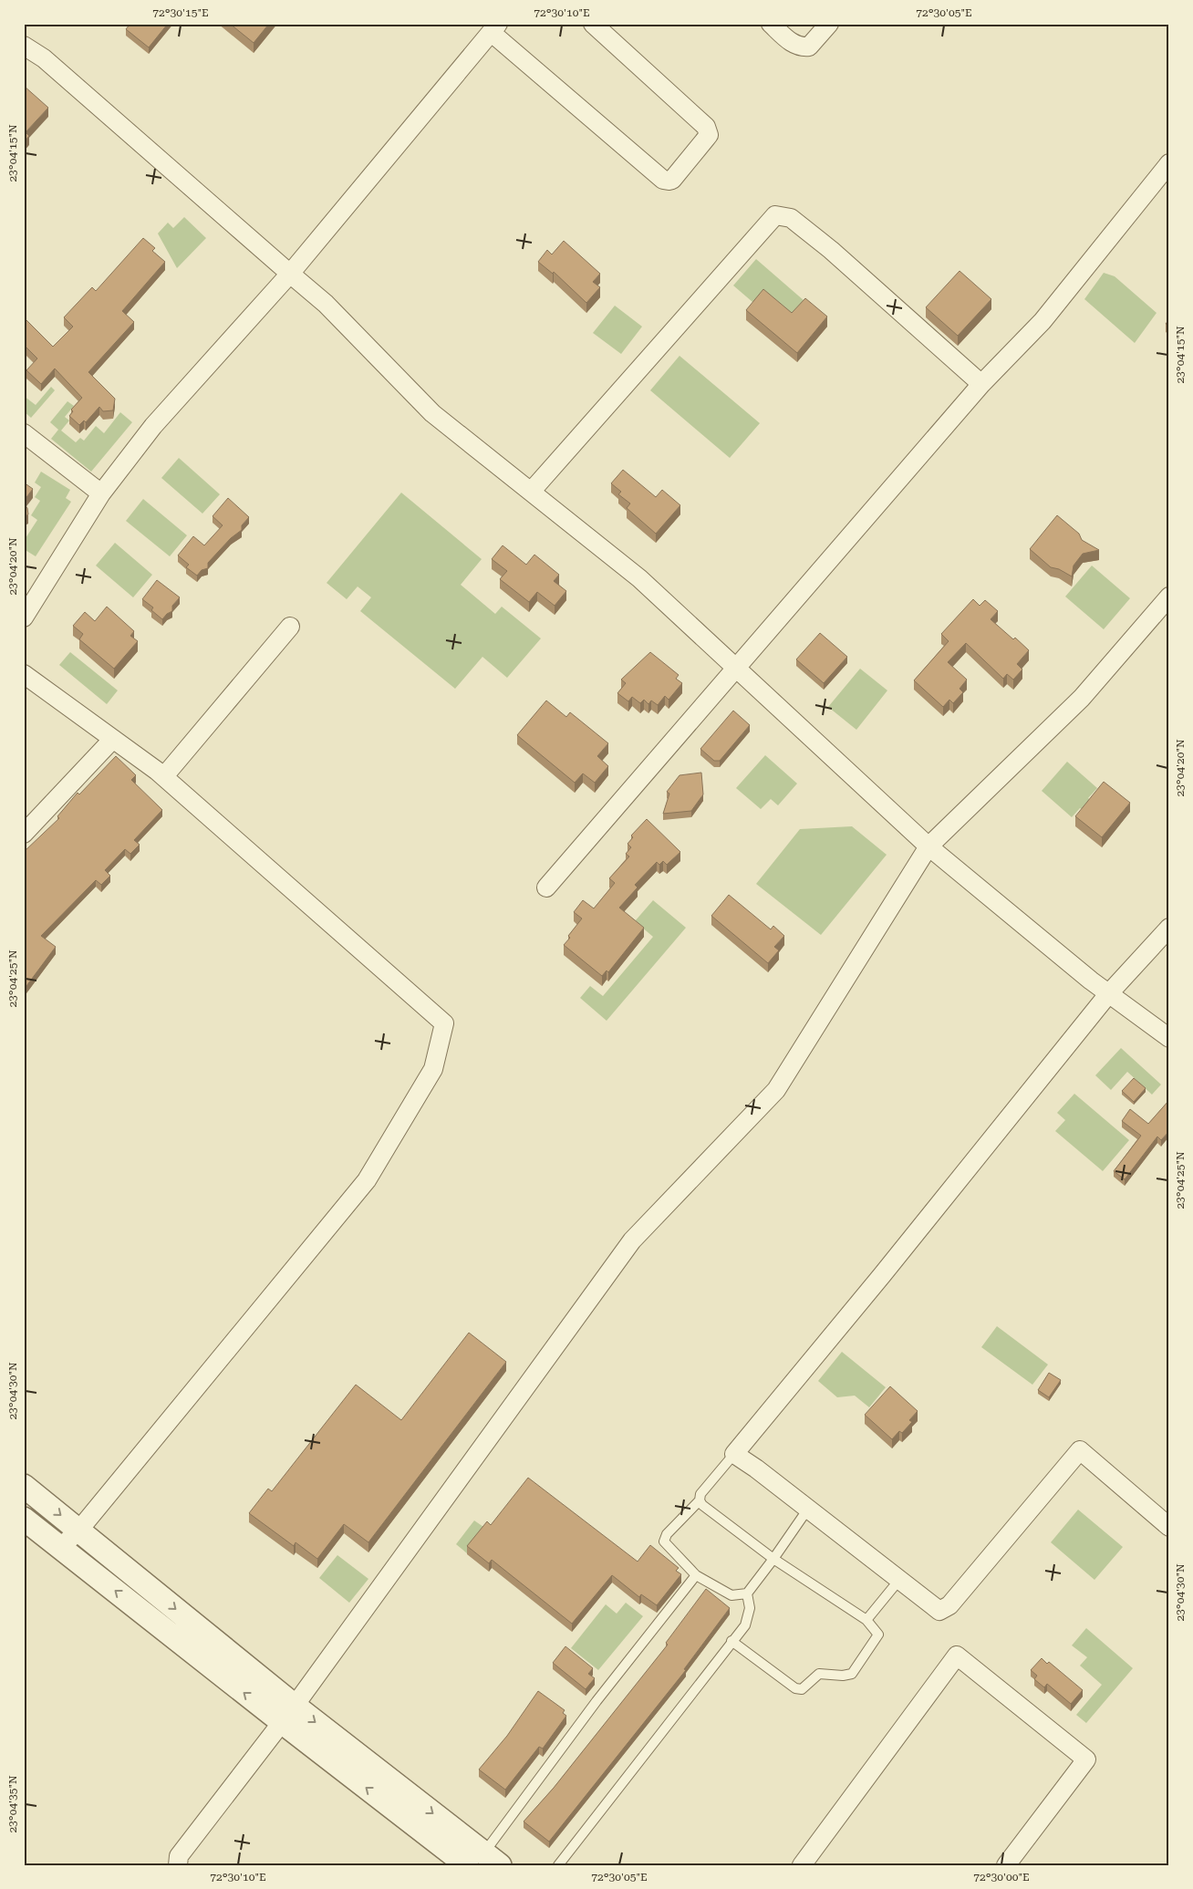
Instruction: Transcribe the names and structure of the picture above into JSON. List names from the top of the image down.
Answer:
{
  "coordinates": [
    "72°30'15\"E",
    "72°30'10\"E",
    "72°30'05\"E",
    "23°04'15\"N",
    "23°04'20\"N",
    "23°04'25\"N",
    "23°04'30\"N",
    "23°04'35\"N",
    "72°30'00\"E"
  ]
}
